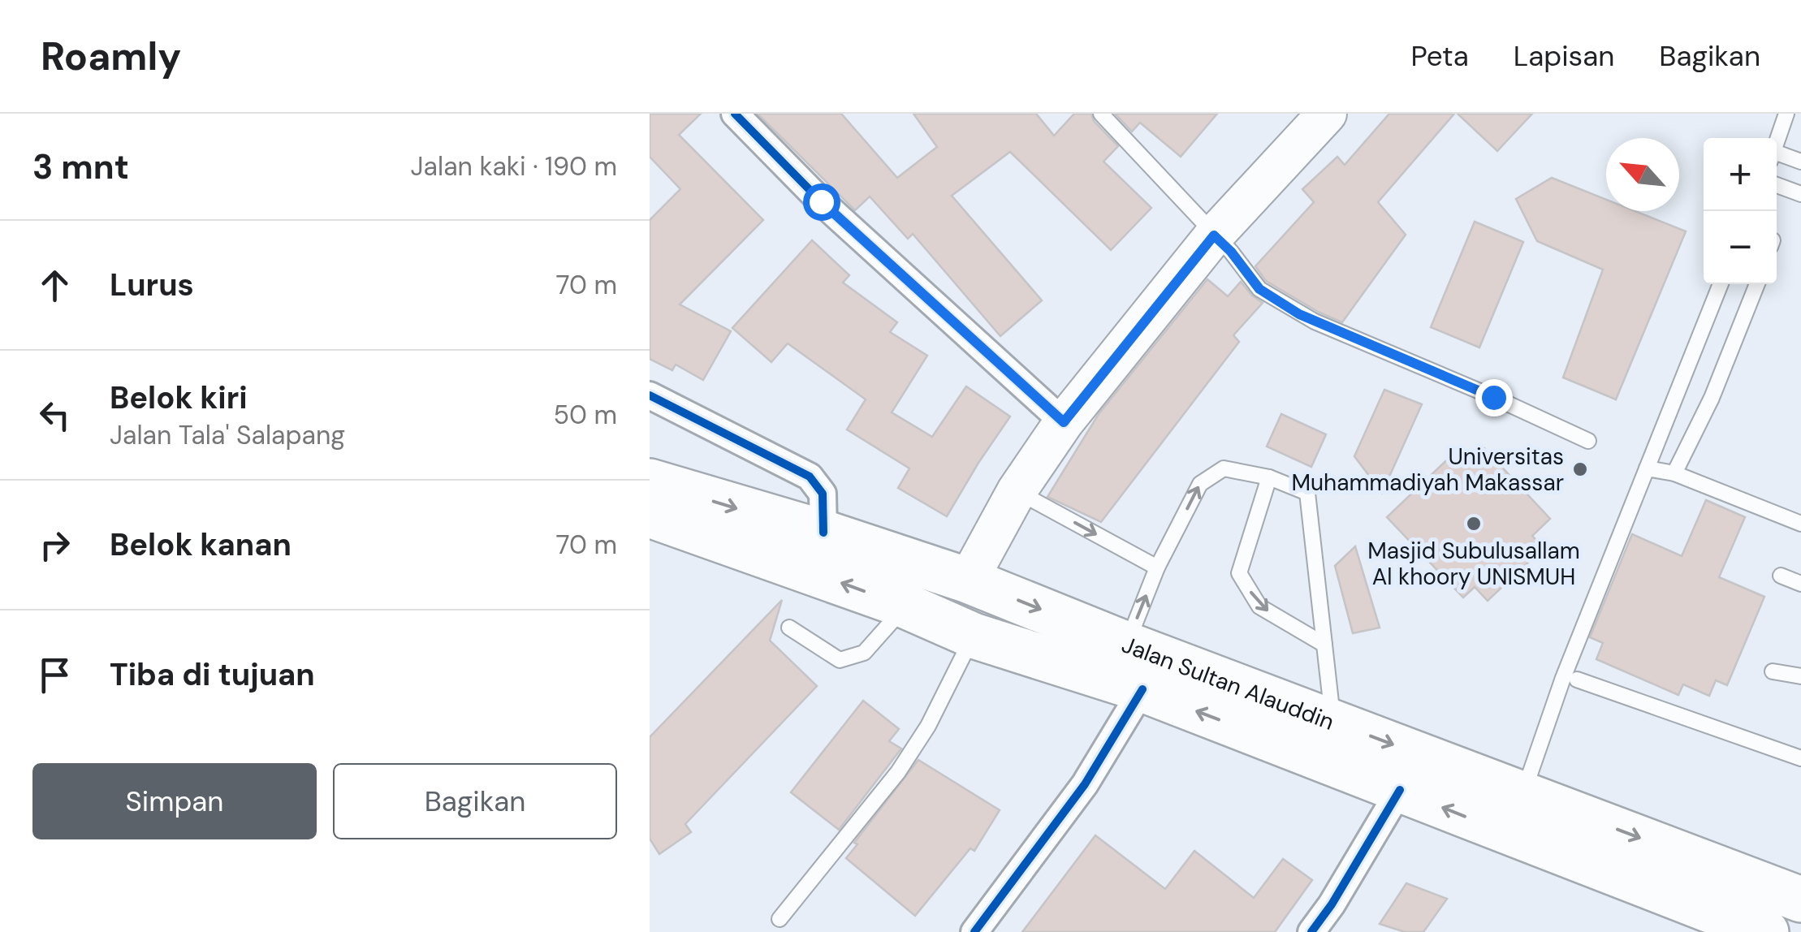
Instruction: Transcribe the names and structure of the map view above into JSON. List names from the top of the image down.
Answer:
{
  "streets": {
    "highway": ["Jalan Sultan Alauddin"]
  },
  "places": ["Universitas Muhammadiyah Makassar", "Masjid Subulusallam Al khoory UNISMUH"],
  "north": "top left",
  "page": {
    "header": "Roamly",
    "nav": ["Peta", "Lapisan", "Bagikan"],
    "heading": ["3 mnt", "Jalan kaki · 190 m"],
    "map_buttons": ["+", "−"],
    "list": [
      ["Lurus", "70 m"],
      ["Belok kiri", "Jalan Tala' Salapang", "50 m"],
      ["Belok kanan", "70 m"],
      "Tiba di tujuan"
    ],
    "buttons": ["Simpan", "Bagikan"]
  }
}
